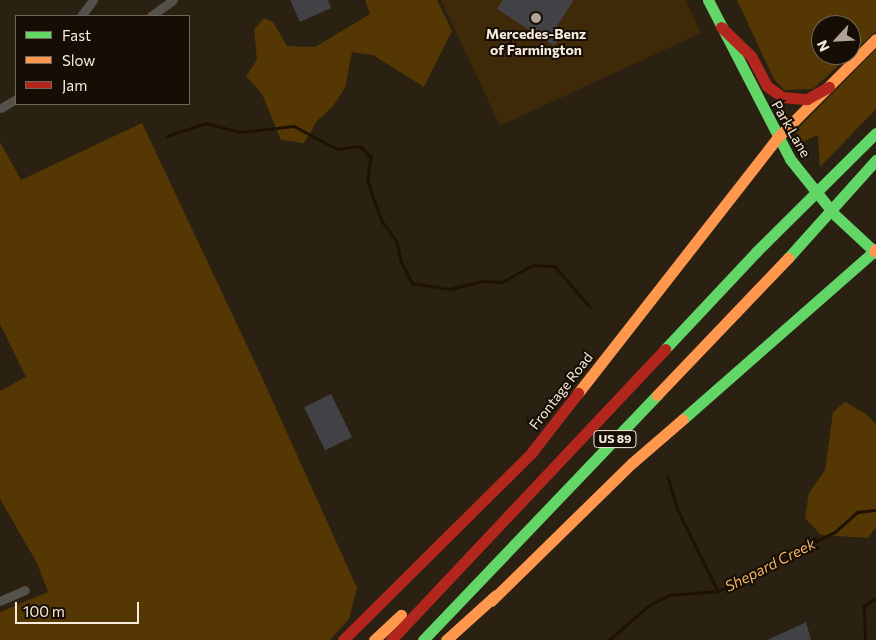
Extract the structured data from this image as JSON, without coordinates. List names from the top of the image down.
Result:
{
  "streets": {
    "main road": ["Park Lane", "Frontage Road", "US 89"]
  },
  "crossings": [
    ["Park Lane", "Frontage Road"]
  ],
  "water": ["Shepard Creek"],
  "places": ["Mercedes-Benz of Farmington"],
  "legend": ["Fast", "Slow", "Jam"],
  "scale_bar": "100 m",
  "north": "bottom left"
}
